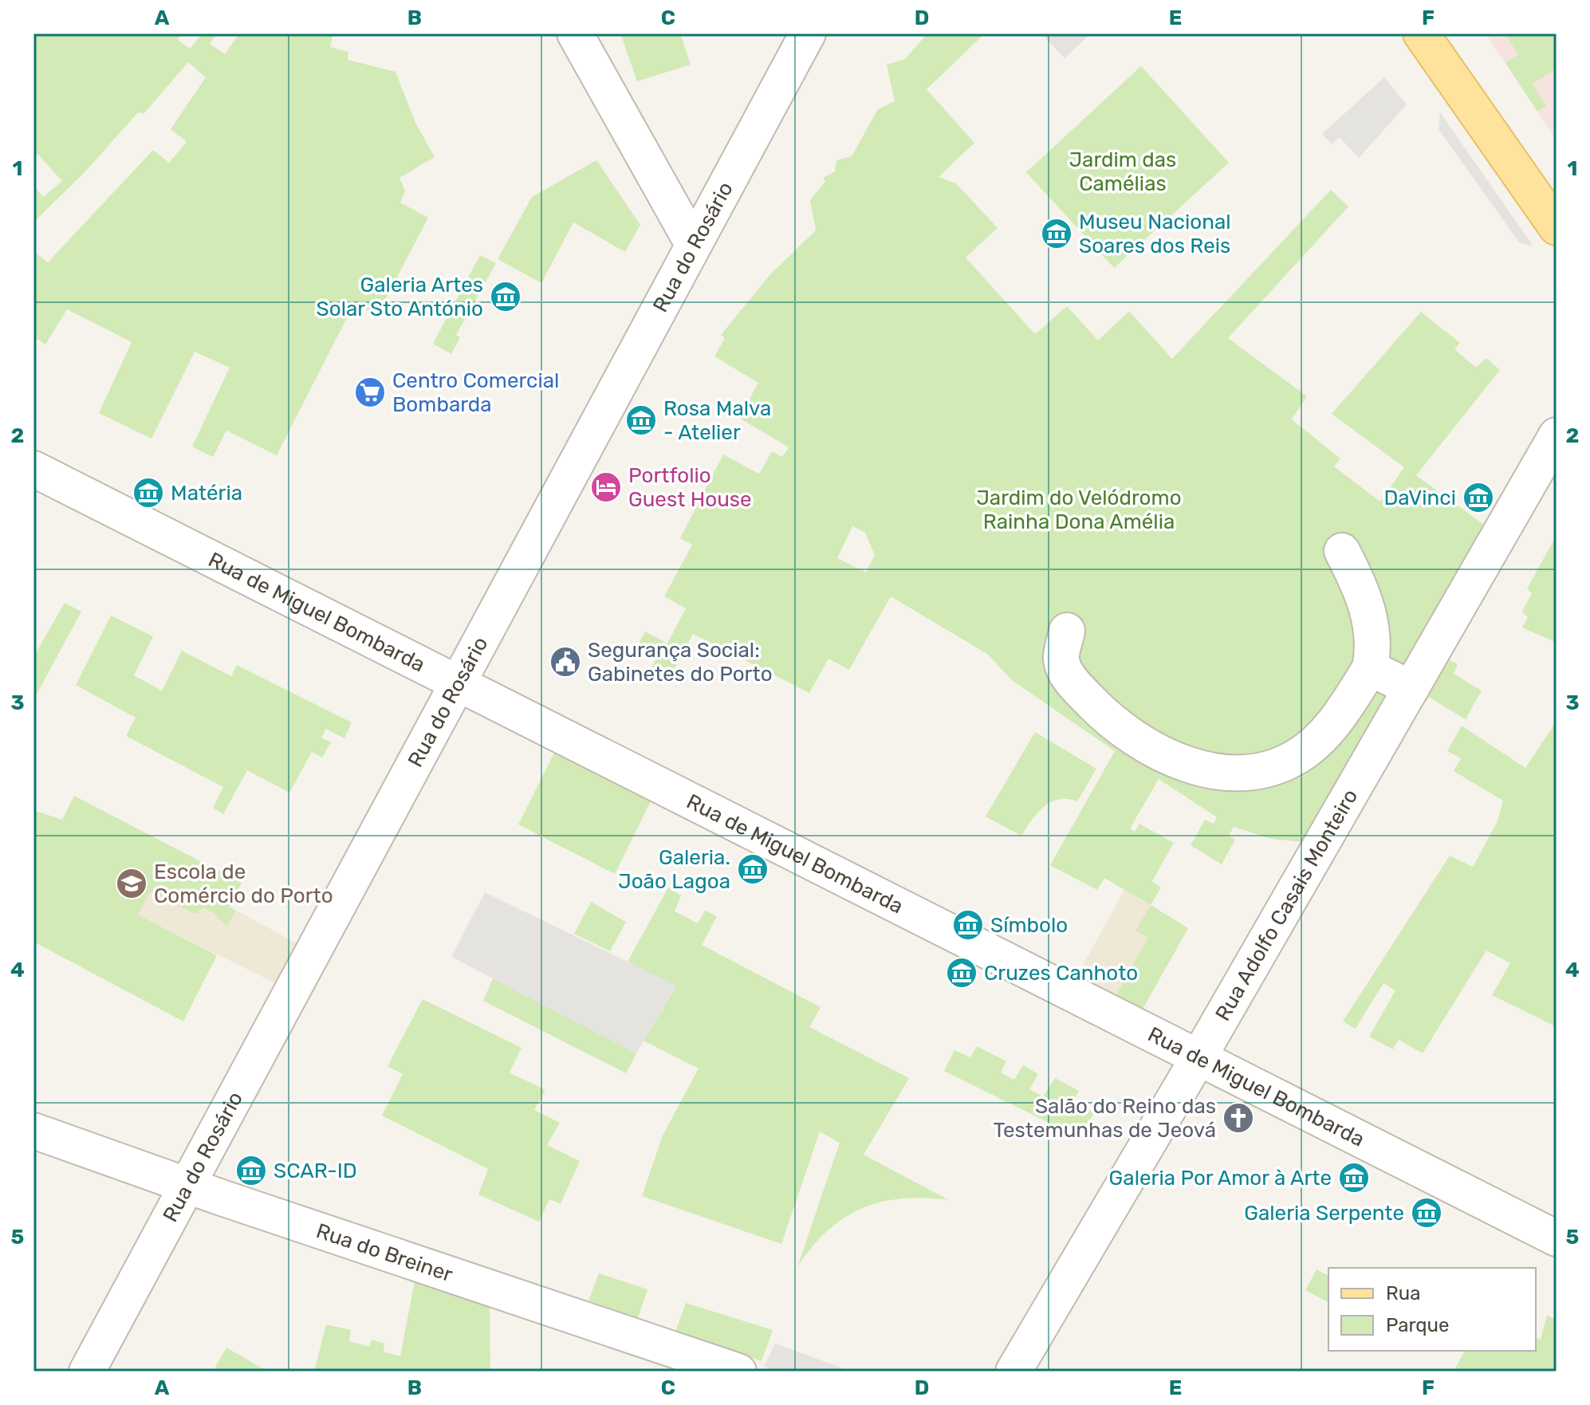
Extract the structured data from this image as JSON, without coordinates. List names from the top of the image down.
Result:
{
  "streets": {
    "street": [
      "Rua do Rosário",
      "Rua de Miguel Bombarda",
      "Rua Adolfo Casais Monteiro",
      "Rua do Breiner"
    ]
  },
  "crossings": [
    ["Rua do Rosário", "Rua de Miguel Bombarda"],
    ["Rua do Rosário", "Rua do Breiner"],
    ["Rua de Miguel Bombarda", "Rua Adolfo Casais Monteiro"]
  ],
  "parks": ["Jardim das Camélias", "Jardim do Velódromo Rainha Dona Amélia"],
  "places": {
    "museum": [
      "Museu Nacional Soares dos Reis",
      "Galeria Artes Solar Sto António",
      "Rosa Malva - Atelier",
      "Matéria",
      "DaVinci",
      "Galeria. João Lagoa",
      "Símbolo",
      "Cruzes Canhoto",
      "SCAR-ID",
      "Galeria Por Amor à Arte",
      "Galeria Serpente"
    ],
    "supermarket": ["Centro Comercial Bombarda"],
    "hotel": ["Portfolio Guest House"],
    "public building": ["Segurança Social: Gabinetes do Porto"],
    "school or university": ["Escola de Comércio do Porto"],
    "church": ["Salão do Reino das Testemunhas de Jeová"]
  },
  "legend": ["Rua", "Parque"],
  "grid": {
    "columns": [
      "A",
      "B",
      "C",
      "D",
      "E",
      "F"
    ],
    "rows": [
      "1",
      "2",
      "3",
      "4",
      "5"
    ]
  }
}
